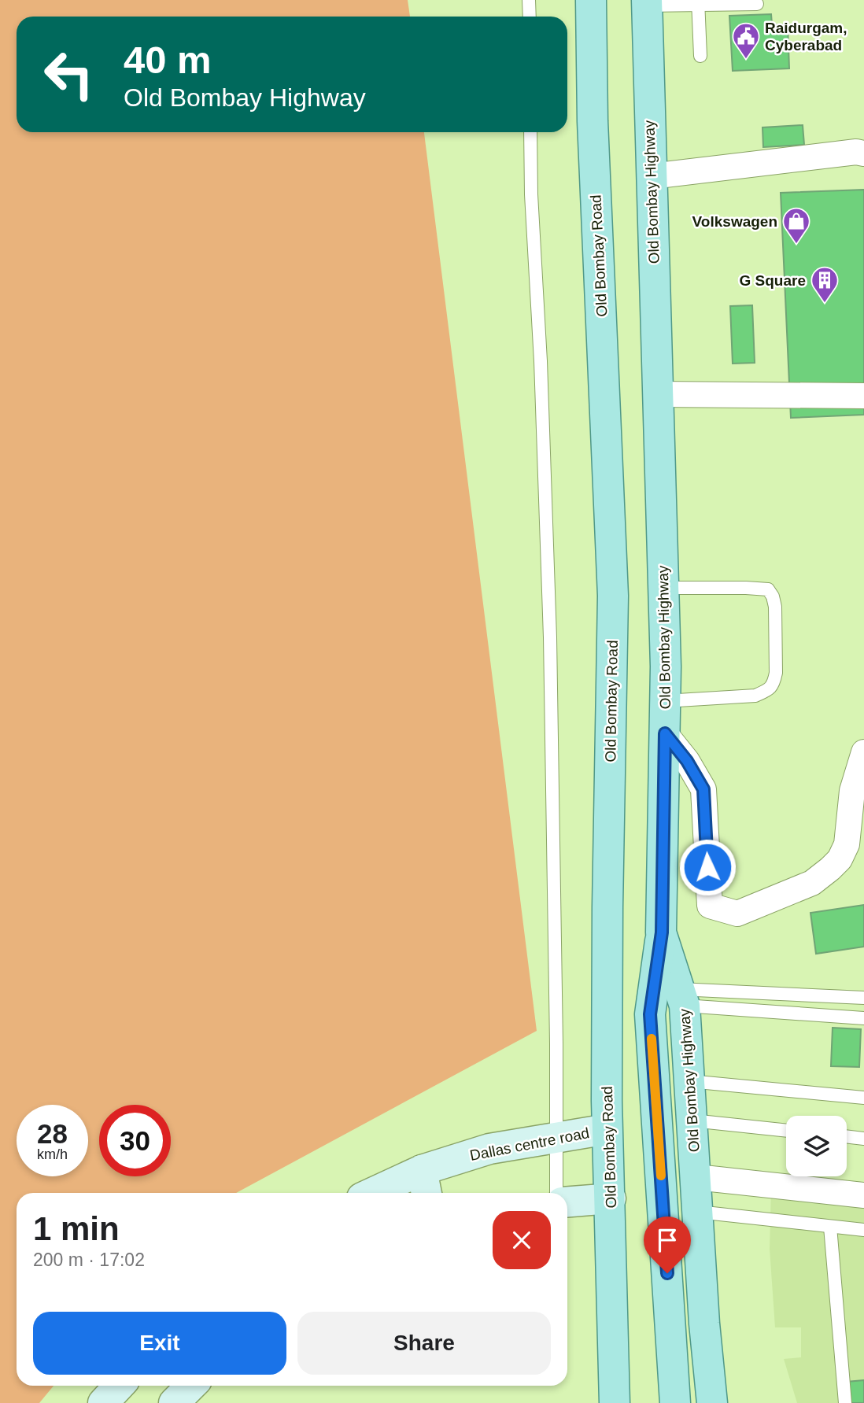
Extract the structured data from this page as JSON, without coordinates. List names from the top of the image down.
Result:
{
  "streets": {
    "main road": ["Old Bombay Highway", "Old Bombay Road"],
    "street": ["Dallas centre road"]
  },
  "crossings": [
    ["Old Bombay Road", "Dallas centre road"]
  ],
  "places": {
    "public building": ["Raidurgam, Cyberabad"],
    "shop": ["Volkswagen"],
    "building": ["G Square"]
  },
  "page": {
    "turn": ["40 m", "Old Bombay Highway"],
    "speed": "28 km/h",
    "limit": "30",
    "heading": ["1 min", "200 m · 17:02"],
    "buttons": ["Exit", "Share"]
  }
}
